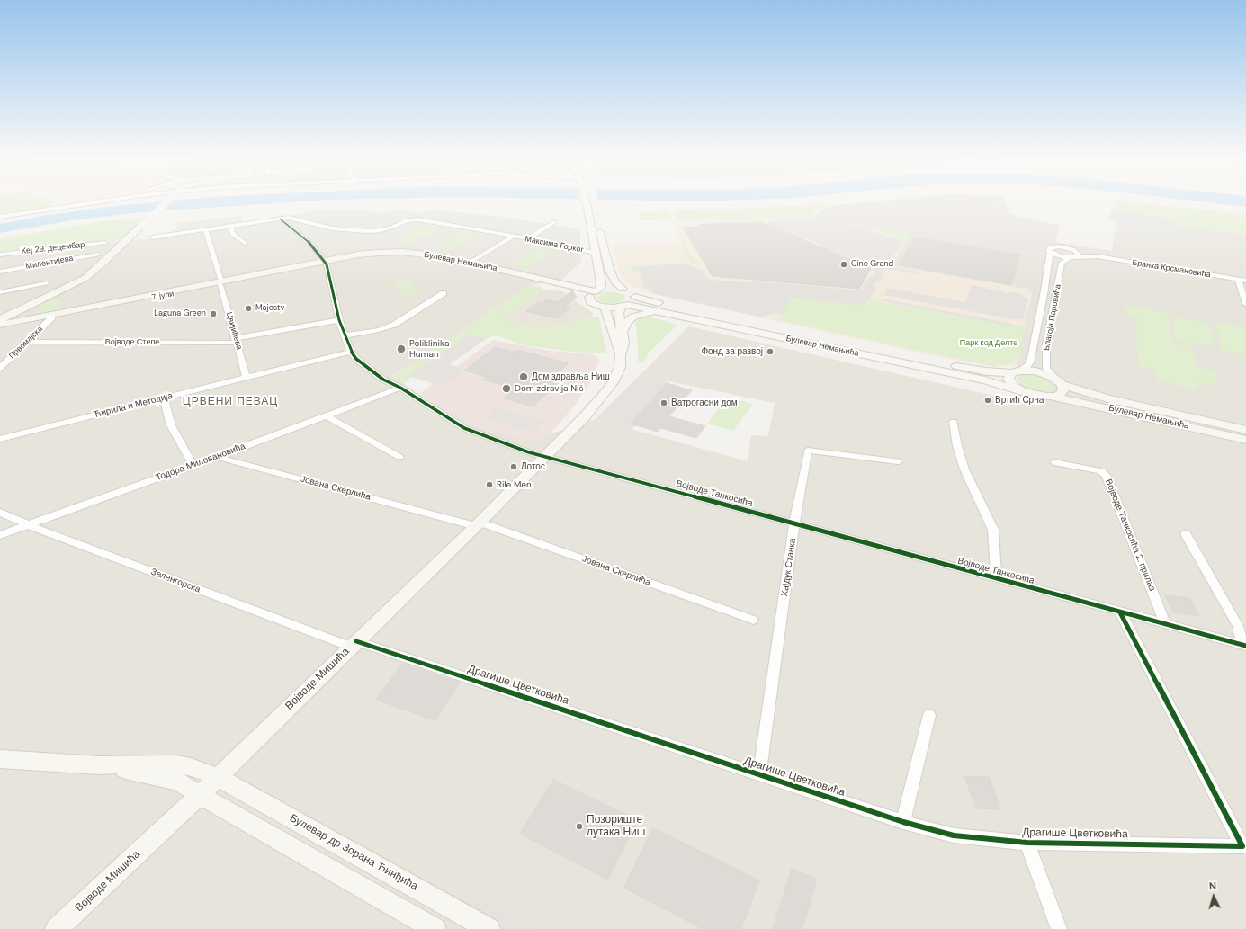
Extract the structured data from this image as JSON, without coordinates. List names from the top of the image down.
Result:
{
  "streets": {
    "street": [
      "Максима Горког",
      "Кеј 29. децембар",
      "Булевар Немањића",
      "Милентијева",
      "Бранка Крсмановића",
      "7. јули",
      "Благоја Паровића",
      "Цвијићева",
      "Првомајска",
      "Војводе Степе",
      "Ћирила и Методија",
      "Тодора Миловановића",
      "Јована Скерлића",
      "Војводе Танкосића",
      "Војводе Танкосића 2. прилаз",
      "Хајдук Станка",
      "Зеленгорска",
      "Војводе Мишића",
      "Драгише Цветковића",
      "Булевар др Зорана Ђинђића"
    ]
  },
  "crossings": [
    ["Максима Горког", "Булевар Немањића"],
    ["Максима Горког", "Војводе Танкосића"],
    ["Булевар Немањића", "7. јули"],
    ["Булевар Немањића", "Благоја Паровића"],
    ["Булевар Немањића", "Војводе Танкосића"],
    ["Булевар Немањића", "Војводе Мишића"],
    ["Бранка Крсмановића", "Благоја Паровића"],
    ["7. јули", "Цвијићева"],
    ["7. јули", "Првомајска"],
    ["7. јули", "Војводе Танкосића"],
    ["Цвијићева", "Војводе Степе"],
    ["Цвијићева", "Ћирила и Методија"],
    ["Првомајска", "Војводе Степе"],
    ["Војводе Степе", "Војводе Танкосића"],
    ["Ћирила и Методија", "Војводе Танкосића"],
    ["Тодора Миловановића", "Јована Скерлића"],
    ["Тодора Миловановића", "Војводе Танкосића"],
    ["Тодора Миловановића", "Зеленгорска"],
    ["Јована Скерлића", "Војводе Мишића"],
    ["Војводе Танкосића", "Војводе Танкосића 2. прилаз"],
    ["Војводе Танкосића", "Хајдук Станка"],
    ["Војводе Танкосића", "Војводе Мишића"],
    ["Војводе Танкосића", "Драгише Цветковића"],
    ["Хајдук Станка", "Драгише Цветковића"],
    ["Зеленгорска", "Војводе Мишића"],
    ["Зеленгорска", "Драгише Цветковића"],
    ["Војводе Мишића", "Драгише Цветковића"],
    ["Војводе Мишића", "Булевар др Зорана Ђинђића"]
  ],
  "districts": ["ЦРВЕНИ ПЕВАЦ"],
  "parks": ["Парк код Делте"],
  "places": [
    "Cine Grand",
    "Majesty",
    "Laguna Green",
    "Poliklinika Human",
    "Фонд за развој",
    "Дом здравља Ниш",
    "Dom zdravlja Niš",
    "Вртић Срна",
    "Ватрогасни дом",
    "Лотос",
    "Rile Men",
    "Позориште лутака Ниш"
  ],
  "north": "top"
}
